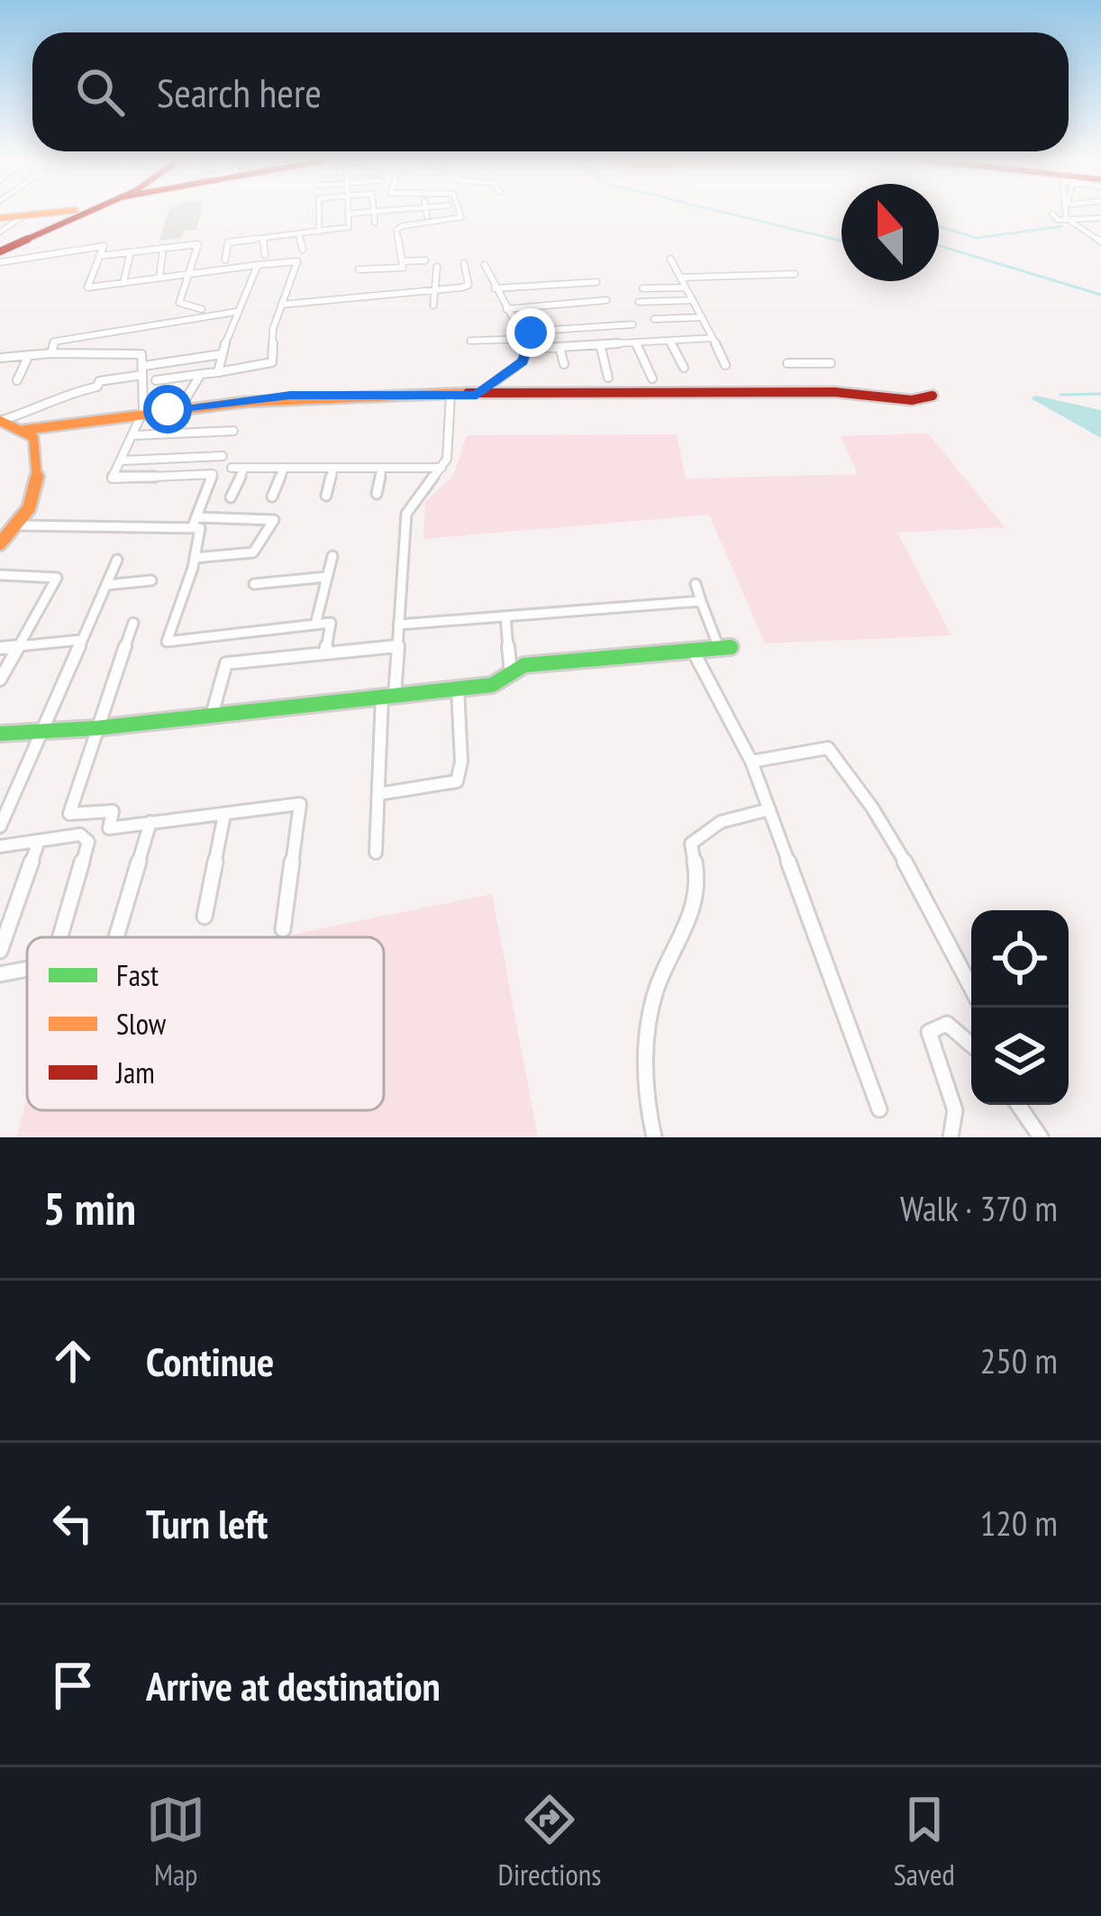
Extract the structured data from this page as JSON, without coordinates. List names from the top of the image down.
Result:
{
  "legend": ["Fast", "Slow", "Jam"],
  "north": "top",
  "page": {
    "search": "Search here",
    "heading": ["5 min", "Walk · 370 m"],
    "list": [
      ["Continue", "250 m"],
      ["Turn left", "120 m"],
      "Arrive at destination"
    ],
    "nav": ["Map", "Directions", "Saved"]
  }
}
